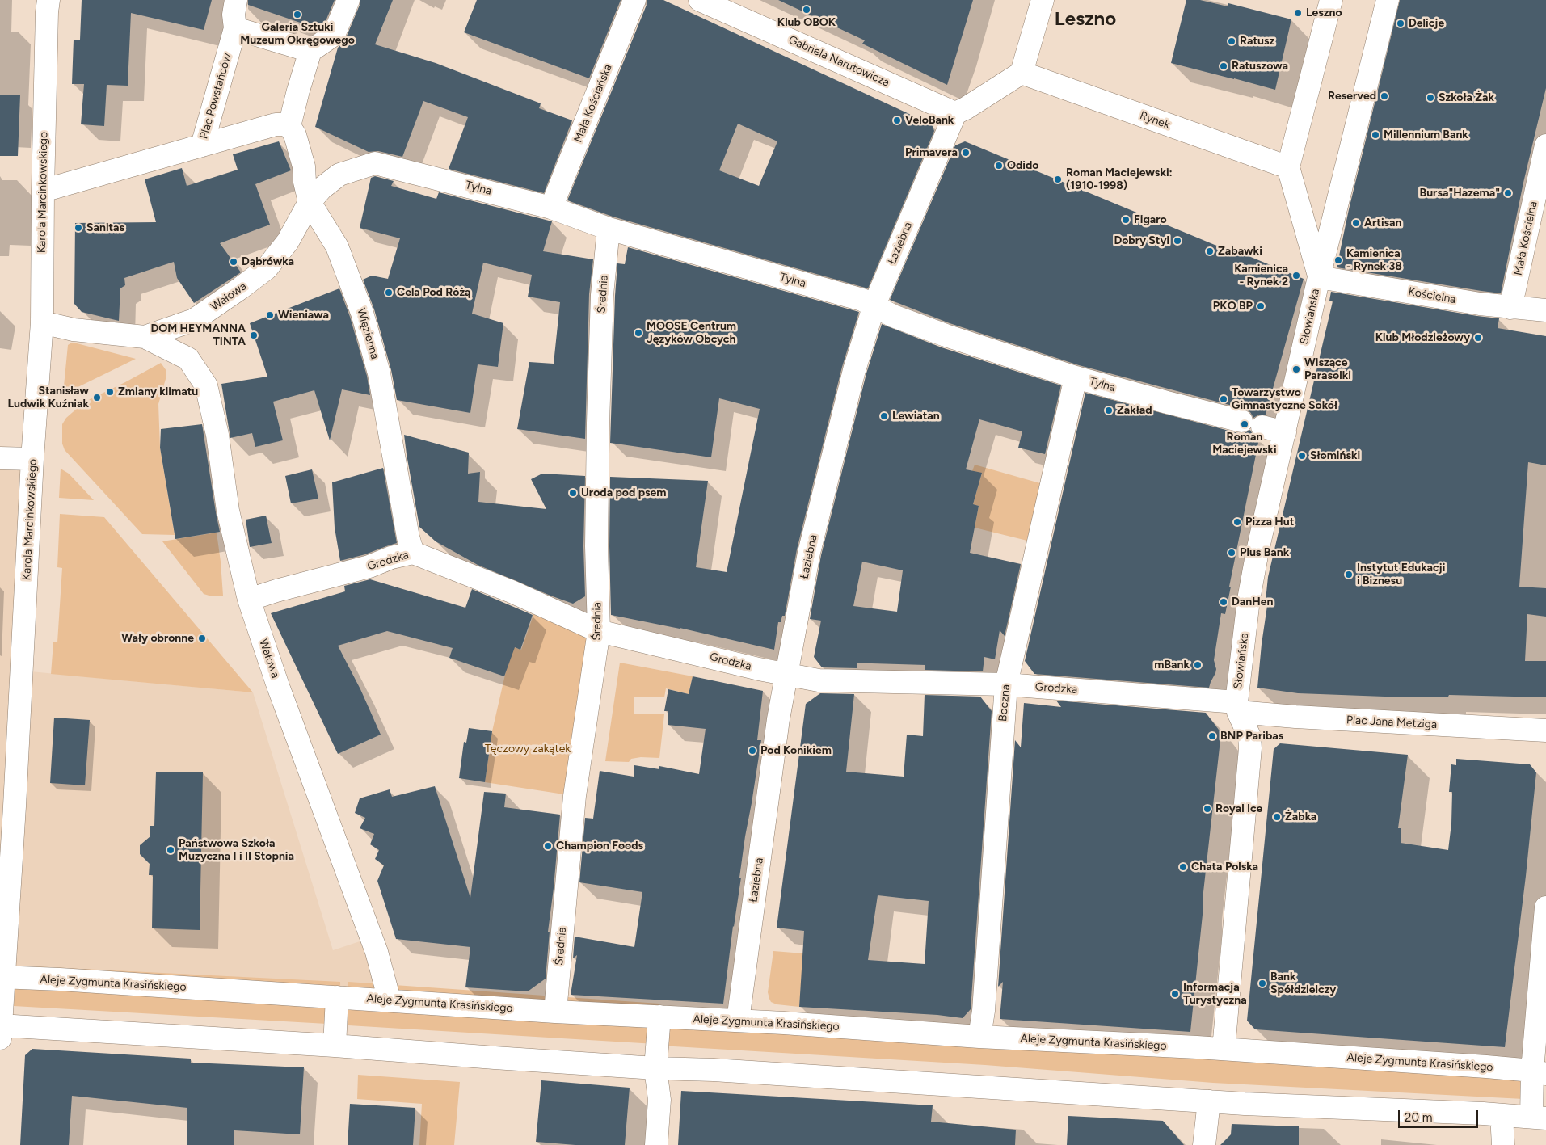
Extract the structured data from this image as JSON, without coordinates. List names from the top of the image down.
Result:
{
  "streets": {
    "street": [
      "Gabriela Narutowicza",
      "Plac Powstańców",
      "Mała Kościańska",
      "Rynek",
      "Tylna",
      "Karola Marcinkowskiego",
      "Mała Kościelna",
      "Łaziebna",
      "Średnia",
      "Kościelna",
      "Wałowa",
      "Słowiańska",
      "Więzienna",
      "Grodzka",
      "Boczna",
      "Plac Jana Metziga",
      "Aleje Zygmunta Krasińskiego"
    ]
  },
  "crossings": [
    ["Gabriela Narutowicza", "Łaziebna"],
    ["Plac Powstańców", "Karola Marcinkowskiego"],
    ["Plac Powstańców", "Więzienna"],
    ["Mała Kościańska", "Tylna"],
    ["Tylna", "Łaziebna"],
    ["Tylna", "Średnia"],
    ["Tylna", "Wałowa"],
    ["Tylna", "Słowiańska"],
    ["Tylna", "Boczna"],
    ["Karola Marcinkowskiego", "Wałowa"],
    ["Karola Marcinkowskiego", "Aleje Zygmunta Krasińskiego"],
    ["Mała Kościelna", "Kościelna"],
    ["Łaziebna", "Grodzka"],
    ["Łaziebna", "Aleje Zygmunta Krasińskiego"],
    ["Średnia", "Grodzka"],
    ["Średnia", "Aleje Zygmunta Krasińskiego"],
    ["Kościelna", "Słowiańska"],
    ["Wałowa", "Więzienna"],
    ["Wałowa", "Grodzka"],
    ["Wałowa", "Aleje Zygmunta Krasińskiego"],
    ["Słowiańska", "Grodzka"],
    ["Słowiańska", "Plac Jana Metziga"],
    ["Więzienna", "Grodzka"],
    ["Grodzka", "Boczna"],
    ["Grodzka", "Plac Jana Metziga"],
    ["Boczna", "Aleje Zygmunta Krasińskiego"]
  ],
  "districts": ["Leszno"],
  "parks": ["Tęczowy zakątek"],
  "places": [
    "Klub OBOK",
    "Leszno",
    "Galeria Sztuki Muzeum Okręgowego",
    "Delicje",
    "Ratusz",
    "Ratuszowa",
    "Reserved",
    "Szkoła Żak",
    "VeloBank",
    "Millennium Bank",
    "Primavera",
    "Odido",
    "Roman Maciejewski: (1910-1998)",
    "Bursa\"Hazema\"",
    "Figaro",
    "Artisan",
    "Sanitas",
    "Dobry Styl",
    "Zabawki",
    "Kamienica - Rynek 38",
    "Dąbrówka",
    "Kamienica - Rynek 2",
    "Cela Pod Różą",
    "PKO BP",
    "Wieniawa",
    "MOOSE Centrum Języków Obcych",
    "DOM HEYMANNA TINTA",
    "Klub Młodzieżowy",
    "Wiszące Parasolki",
    "Zmiany klimatu",
    "Stanisław Ludwik Kuźniak",
    "Towarzystwo Gimnastyczne Sokół",
    "Zakład",
    "Lewiatan",
    "Roman Maciejewski",
    "Słomiński",
    "Uroda pod psem",
    "Pizza Hut",
    "Plus Bank",
    "Instytut Edukacji i Biznesu",
    "DanHen",
    "Wały obronne",
    "mBank",
    "BNP Paribas",
    "Pod Konikiem",
    "Royal Ice",
    "Żabka",
    "Champion Foods",
    "Państwowa Szkoła Muzyczna I i II Stopnia",
    "Chata Polska",
    "Bank Spółdzielczy",
    "Informacja Turystyczna"
  ],
  "scale_bar": "20 m"
}
